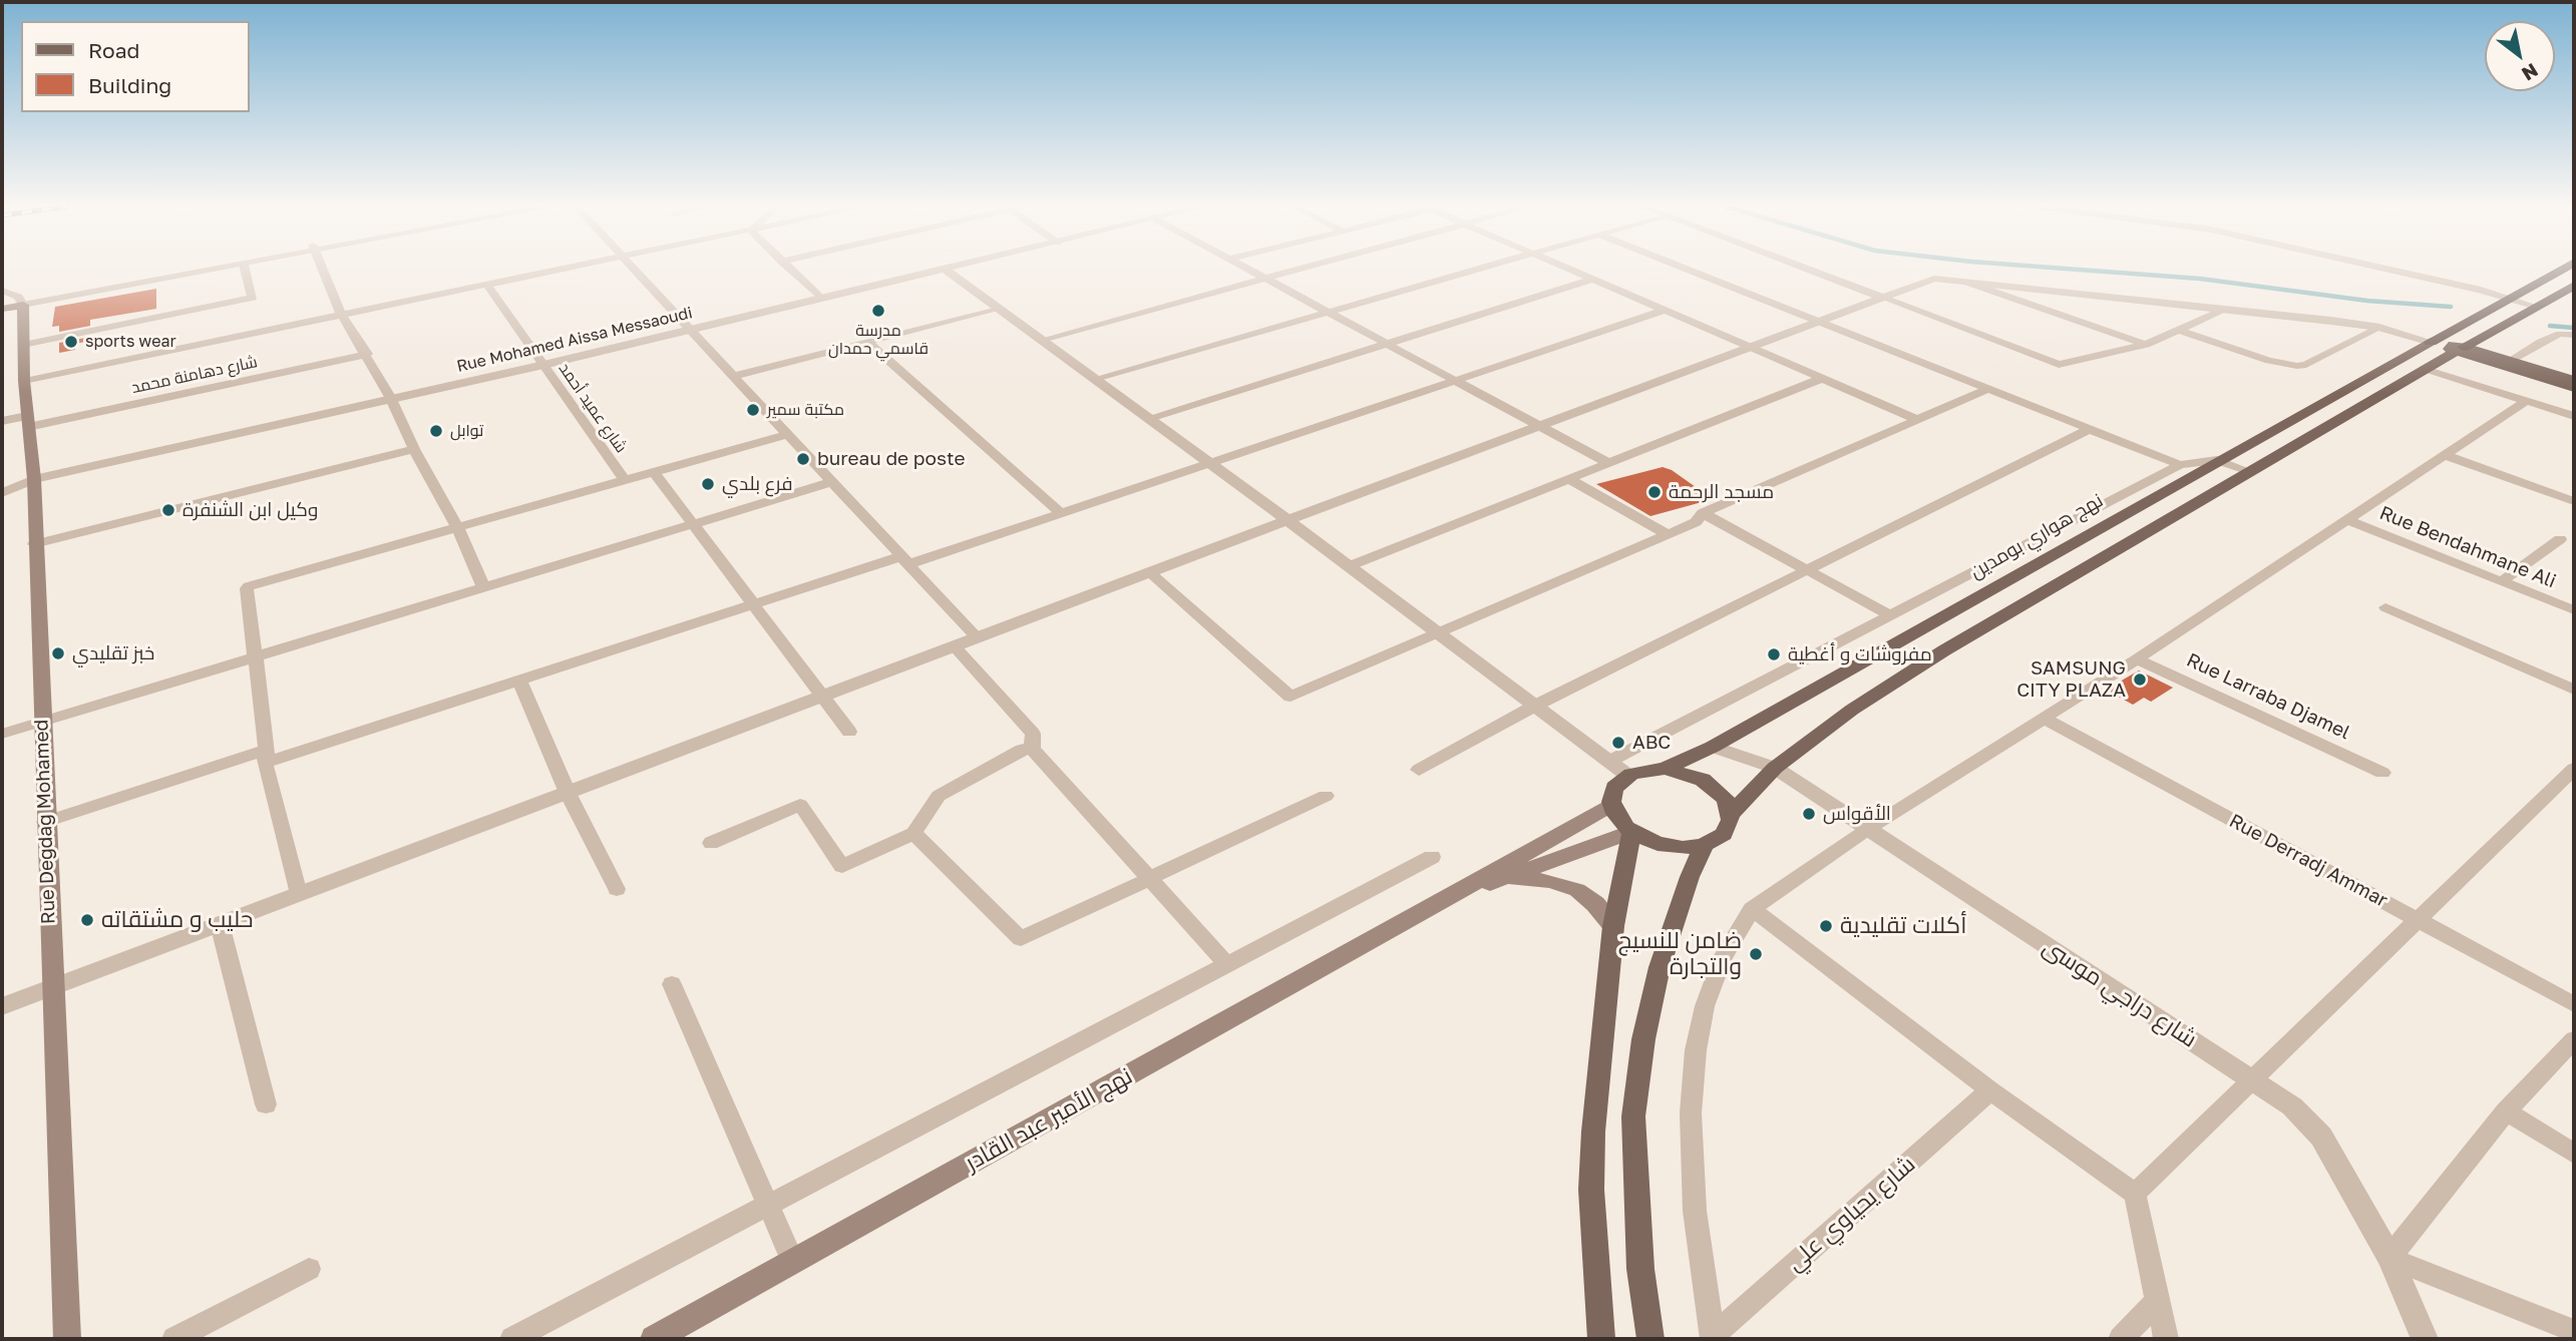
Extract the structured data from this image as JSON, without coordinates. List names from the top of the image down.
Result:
{
  "streets": {
    "main road": ["نهج هواري بومدين", "Rue Degdag Mohamed", "نهج الأمير عبد القادر"],
    "street": [
      "Rue Mohamed Aissa Messaoudi",
      "شارع دهامنة محمد",
      "شارع عميد أحمد",
      "Rue Bendahmane Ali",
      "Rue Larraba Djamel",
      "Rue Derradj Ammar",
      "شارع دراجي موسى",
      "شارع يحياوي علي"
    ]
  },
  "crossings": [
    ["Rue Mohamed Aissa Messaoudi", "شارع عميد أحمد"],
    ["Rue Mohamed Aissa Messaoudi", "Rue Degdag Mohamed"],
    ["شارع دهامنة محمد", "Rue Degdag Mohamed"],
    ["نهج هواري بومدين", "شارع دراجي موسى"],
    ["نهج هواري بومدين", "نهج الأمير عبد القادر"]
  ],
  "places": [
    "مدرسة قاسمي حمدان",
    "sports wear",
    "مكتبة سمير",
    "توابل",
    "bureau de poste",
    "فرع بلدي",
    "مسجد الرحمة",
    "وكيل ابن الشنفرة",
    "خبز تقليدي",
    "مفروشات و أغطية",
    "SAMSUNG CITY PLAZA",
    "ABC",
    "الأقواس",
    "حليب و مشتقاته",
    "أكلات تقليدية",
    "ضامن للنسيج والتجارة"
  ],
  "legend": ["Road", "Building"],
  "north": "bottom right"
}
